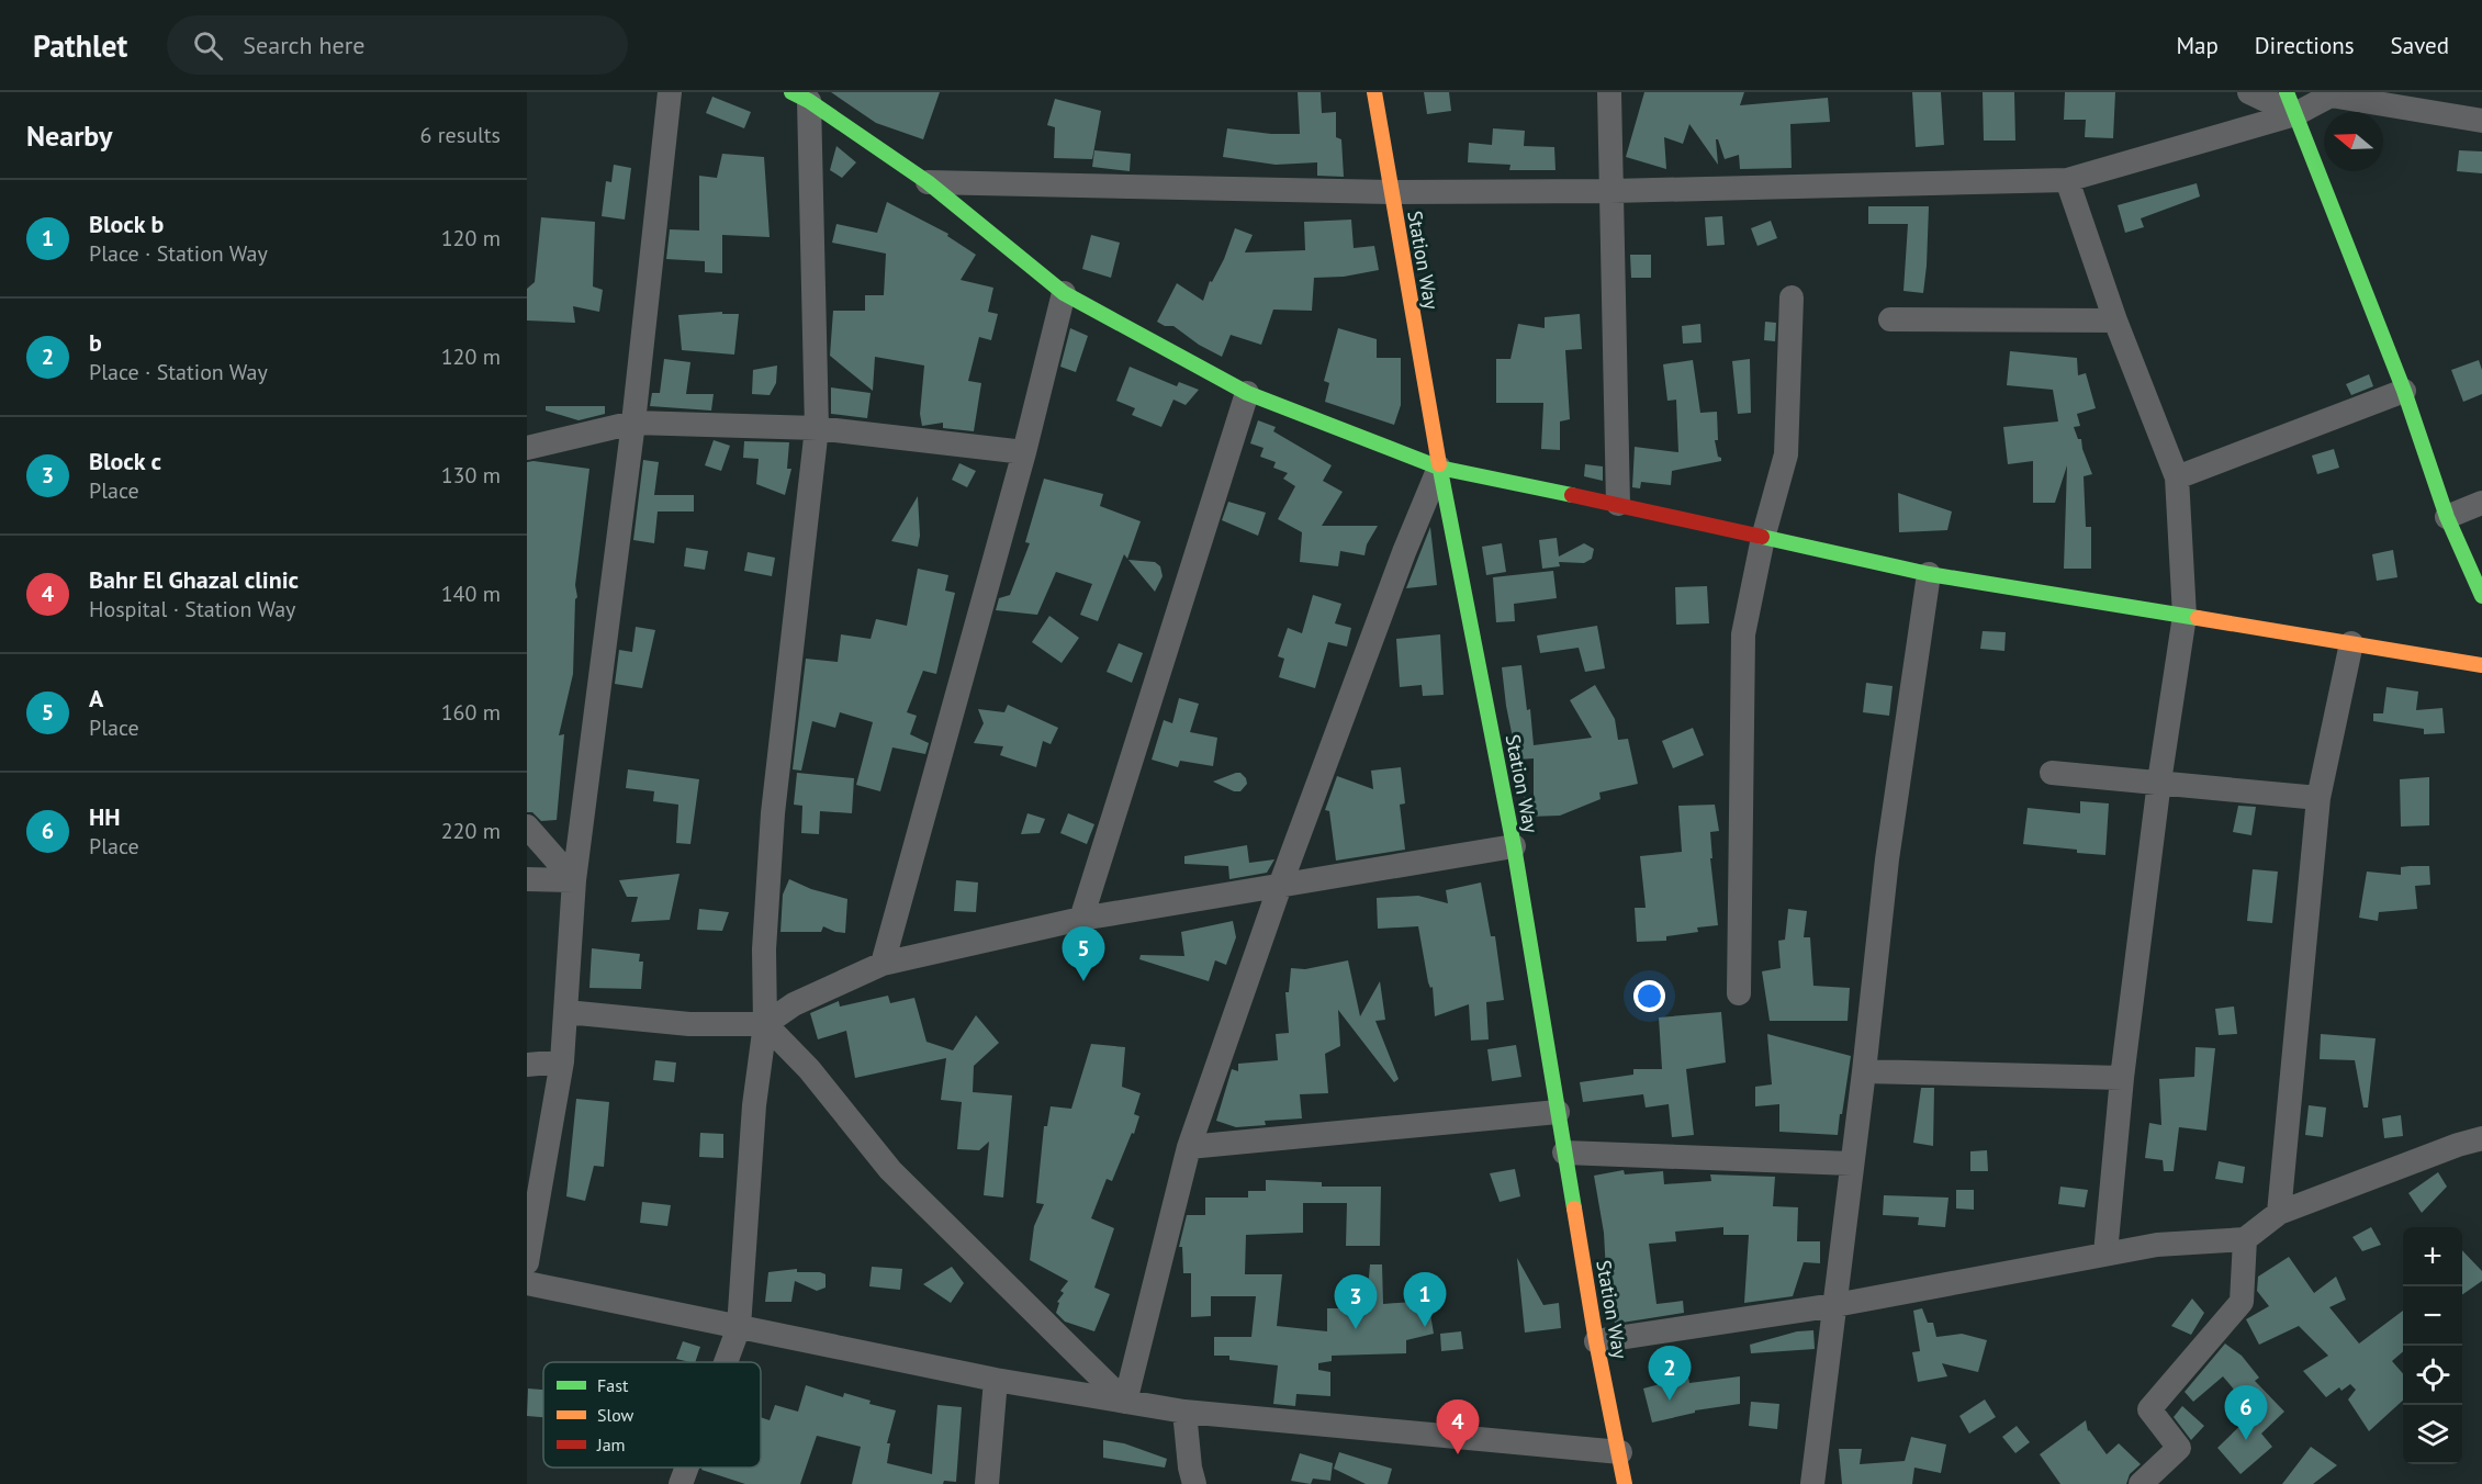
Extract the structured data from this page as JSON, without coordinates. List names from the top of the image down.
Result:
{
  "streets": {
    "street": ["Station Way"]
  },
  "legend": ["Fast", "Slow", "Jam"],
  "north": "left",
  "page": {
    "header": "Pathlet",
    "search": "Search here",
    "nav": ["Map", "Directions", "Saved"],
    "heading": ["Nearby", "6 results"],
    "list": [
      {
        "mark": "1",
        "name": "Block b",
        "note": "Place · Station Way",
        "value": "120 m"
      },
      {
        "mark": "2",
        "name": "b",
        "note": "Place · Station Way",
        "value": "120 m"
      },
      {
        "mark": "3",
        "name": "Block c",
        "note": "Place",
        "value": "130 m"
      },
      {
        "mark": "4",
        "name": "Bahr El Ghazal clinic",
        "note": "Hospital · Station Way",
        "value": "140 m"
      },
      {
        "mark": "5",
        "name": "A",
        "note": "Place",
        "value": "160 m"
      },
      {
        "mark": "6",
        "name": "HH",
        "note": "Place",
        "value": "220 m"
      }
    ],
    "pins": [
      "5",
      "1",
      "3",
      "2",
      "6",
      "4"
    ],
    "map_buttons": ["+", "−"]
  }
}
